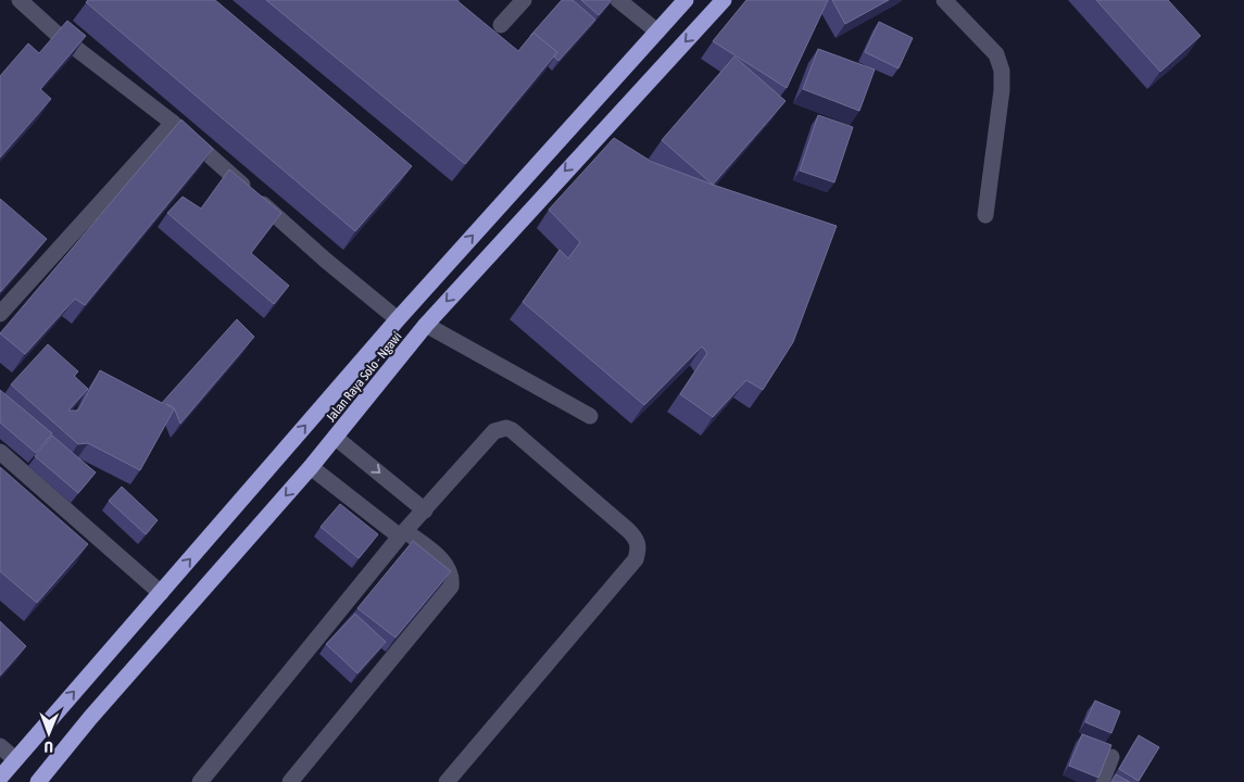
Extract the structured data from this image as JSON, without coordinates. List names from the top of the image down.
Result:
{
  "streets": {
    "highway": ["Jalan Raya Solo - Ngawi"]
  },
  "north": "bottom"
}
